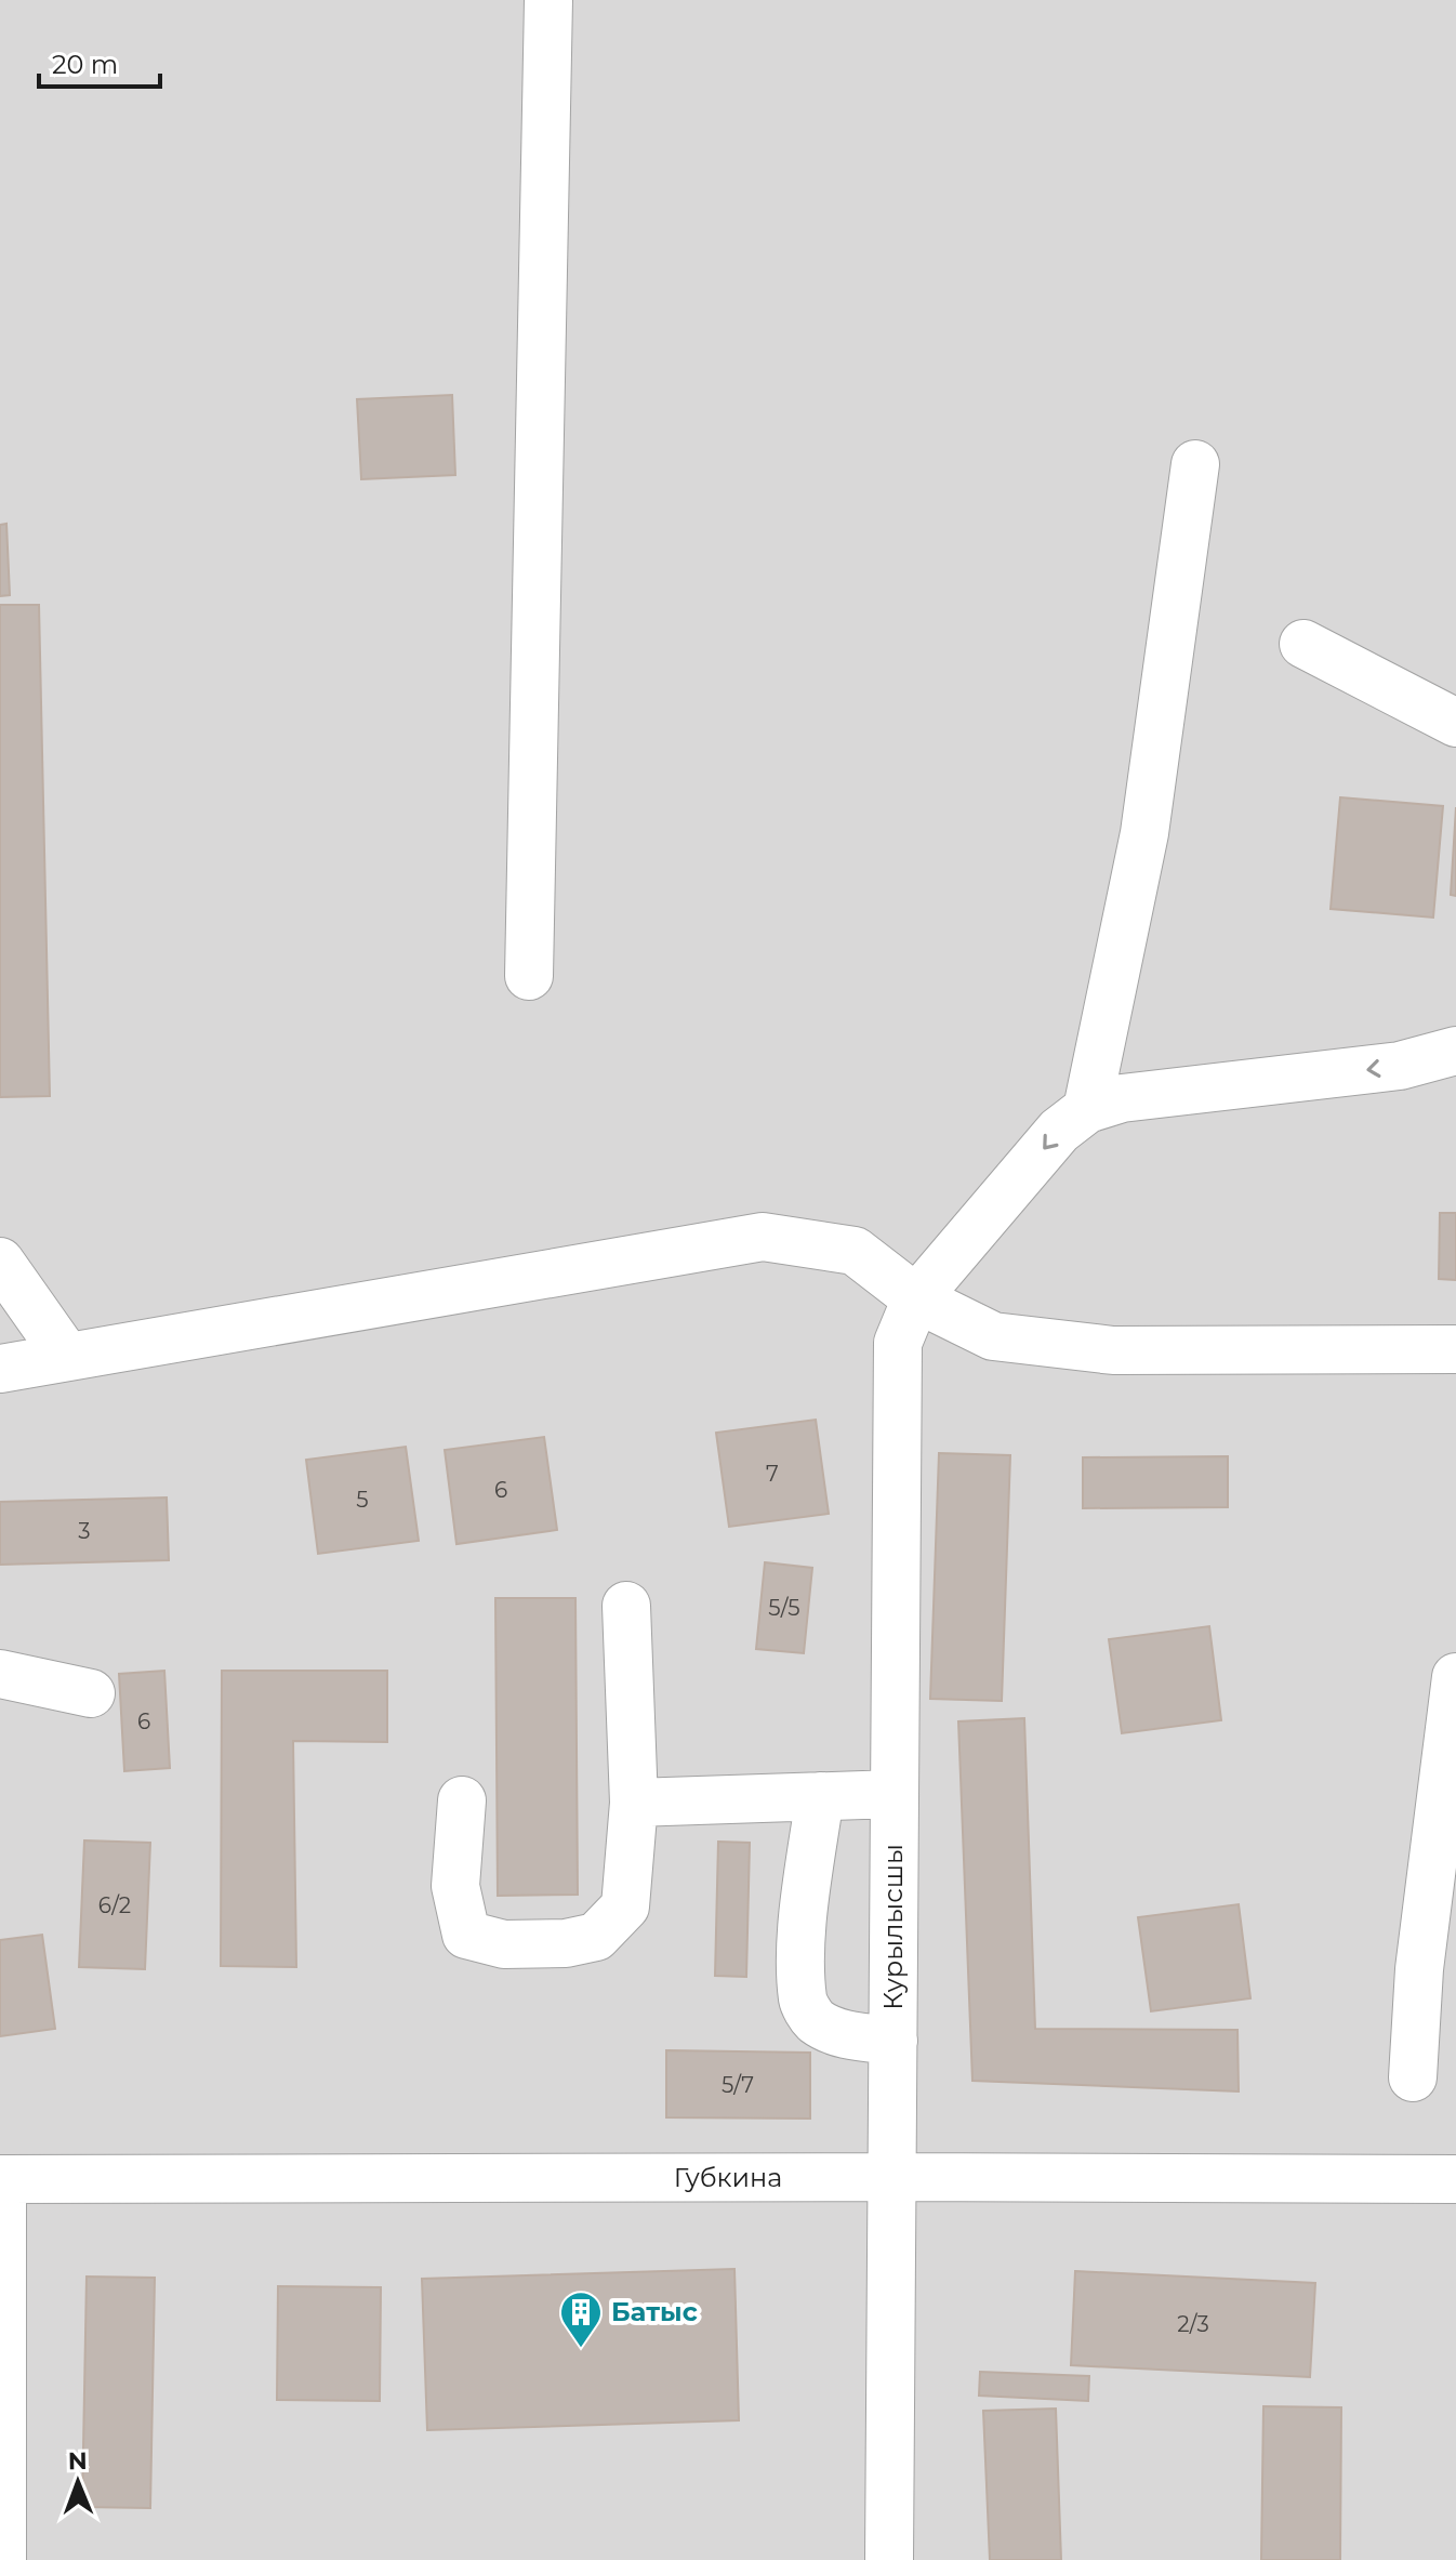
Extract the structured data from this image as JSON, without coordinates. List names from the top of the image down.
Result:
{
  "streets": {
    "street": ["Курылысшы", "Губкина"]
  },
  "crossings": [
    ["Курылысшы", "Губкина"]
  ],
  "places": {
    "building": ["Батыс"]
  },
  "house_numbers": [
    "7",
    "6",
    "5",
    "3",
    "5/5",
    "6",
    "6/2",
    "5/7",
    "2/3"
  ],
  "scale_bar": "20 m",
  "north": "top"
}
